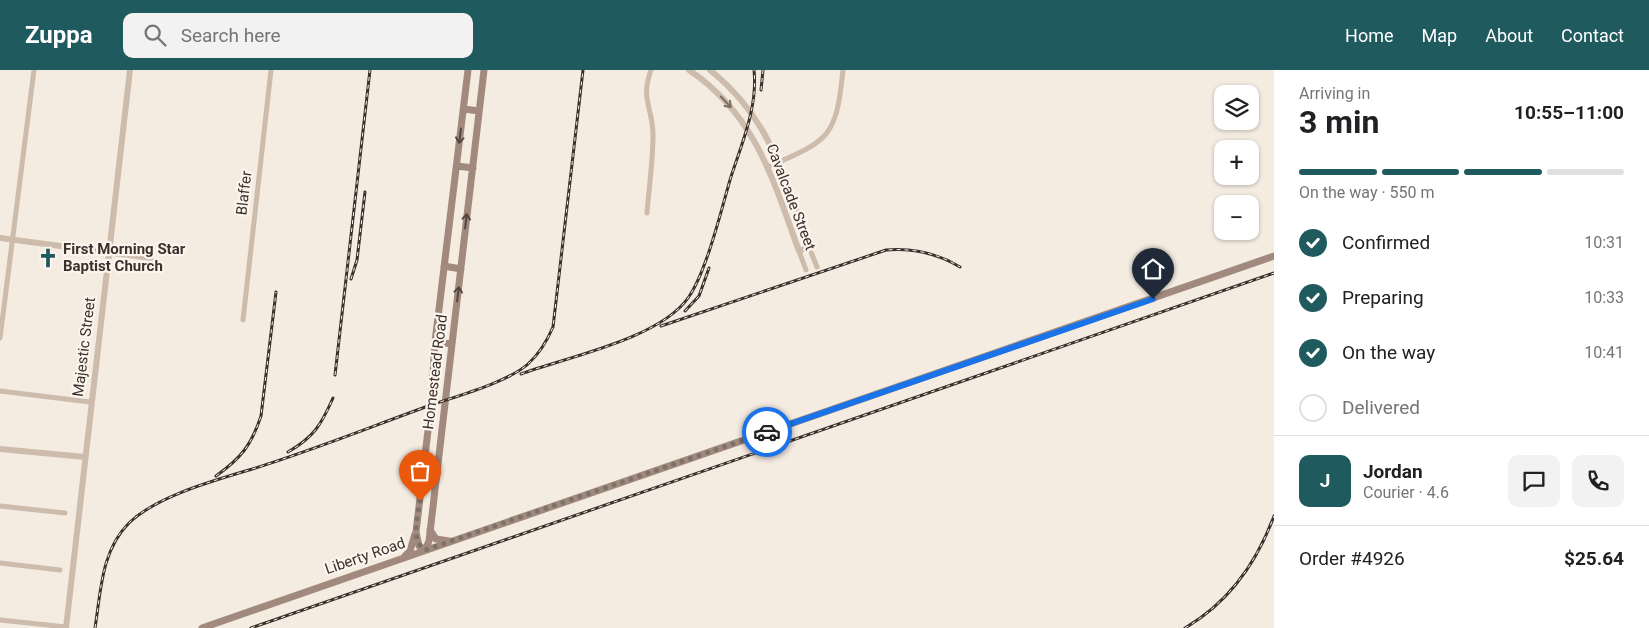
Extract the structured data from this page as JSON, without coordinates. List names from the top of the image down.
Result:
{
  "streets": {
    "main road": ["Homestead Road", "Liberty Road"],
    "street": ["Blaffer", "Cavalcade Street", "Majestic Street"]
  },
  "crossings": [
    ["Homestead Road", "Liberty Road"]
  ],
  "places": {
    "church": ["First Morning Star Baptist Church"]
  },
  "page": {
    "header": "Zuppa",
    "search": "Search here",
    "nav": [
      "Home",
      "Map",
      "About",
      "Contact"
    ],
    "heading": ["3 min", "Arriving in", "10:55–11:00"],
    "panel": [
      "Jordan",
      "Courier · 4.6",
      "Order #4926",
      "$25.64"
    ],
    "map_buttons": ["+", "−"],
    "bar": "On the way · 550 m",
    "list": [
      ["Confirmed", "10:31"],
      ["Preparing", "10:33"],
      ["On the way", "10:41"],
      "Delivered"
    ],
    "round": "J"
  }
}
